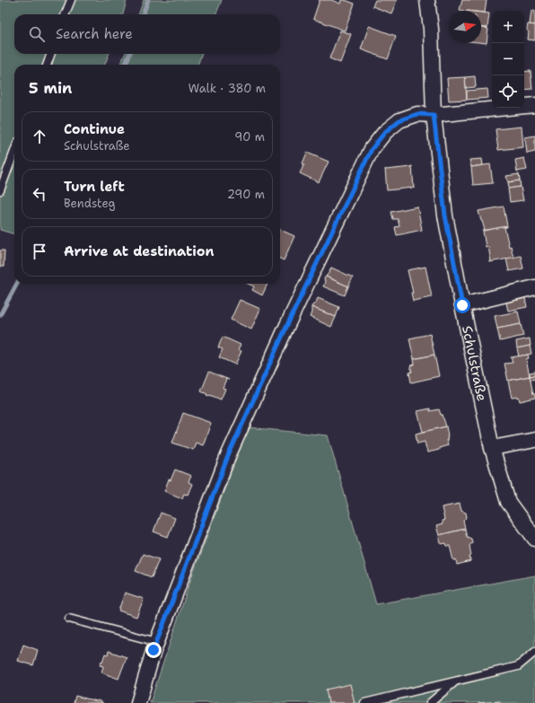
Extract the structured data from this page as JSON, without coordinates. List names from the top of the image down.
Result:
{
  "streets": {
    "street": ["Schulstraße"]
  },
  "north": "right",
  "page": {
    "map_buttons": ["+", "−"],
    "search": "Search here",
    "heading": ["5 min", "Walk · 380 m"],
    "list": [
      ["Continue", "Schulstraße", "90 m"],
      ["Turn left", "Bendsteg", "290 m"],
      "Arrive at destination"
    ]
  }
}
